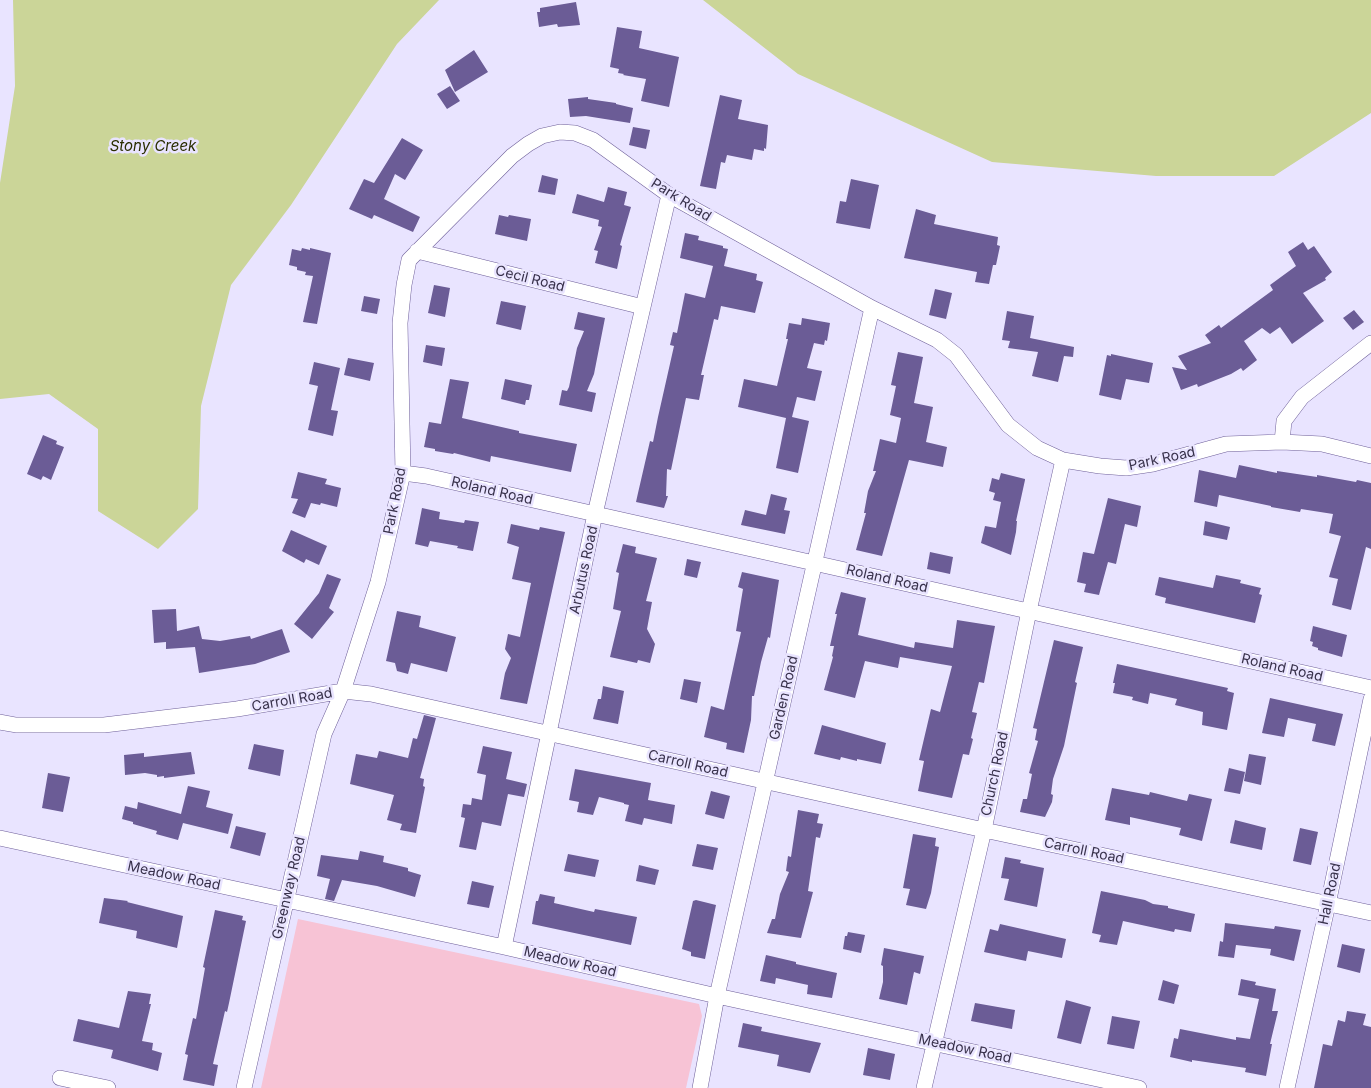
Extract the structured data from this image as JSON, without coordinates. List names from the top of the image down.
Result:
{
  "streets": {
    "street": [
      "Park Road",
      "Cecil Road",
      "Roland Road",
      "Arbutus Road",
      "Garden Road",
      "Carroll Road",
      "Church Road",
      "Meadow Road",
      "Greenway Road",
      "Hall Road"
    ]
  },
  "crossings": [
    ["Park Road", "Cecil Road"],
    ["Park Road", "Roland Road"],
    ["Park Road", "Arbutus Road"],
    ["Park Road", "Garden Road"],
    ["Park Road", "Carroll Road"],
    ["Park Road", "Church Road"],
    ["Park Road", "Greenway Road"],
    ["Cecil Road", "Arbutus Road"],
    ["Roland Road", "Arbutus Road"],
    ["Roland Road", "Garden Road"],
    ["Roland Road", "Church Road"],
    ["Arbutus Road", "Carroll Road"],
    ["Arbutus Road", "Meadow Road"],
    ["Garden Road", "Carroll Road"],
    ["Garden Road", "Meadow Road"],
    ["Carroll Road", "Church Road"],
    ["Carroll Road", "Greenway Road"],
    ["Carroll Road", "Hall Road"],
    ["Church Road", "Meadow Road"],
    ["Meadow Road", "Greenway Road"]
  ],
  "water": ["Stony Creek"]
}
